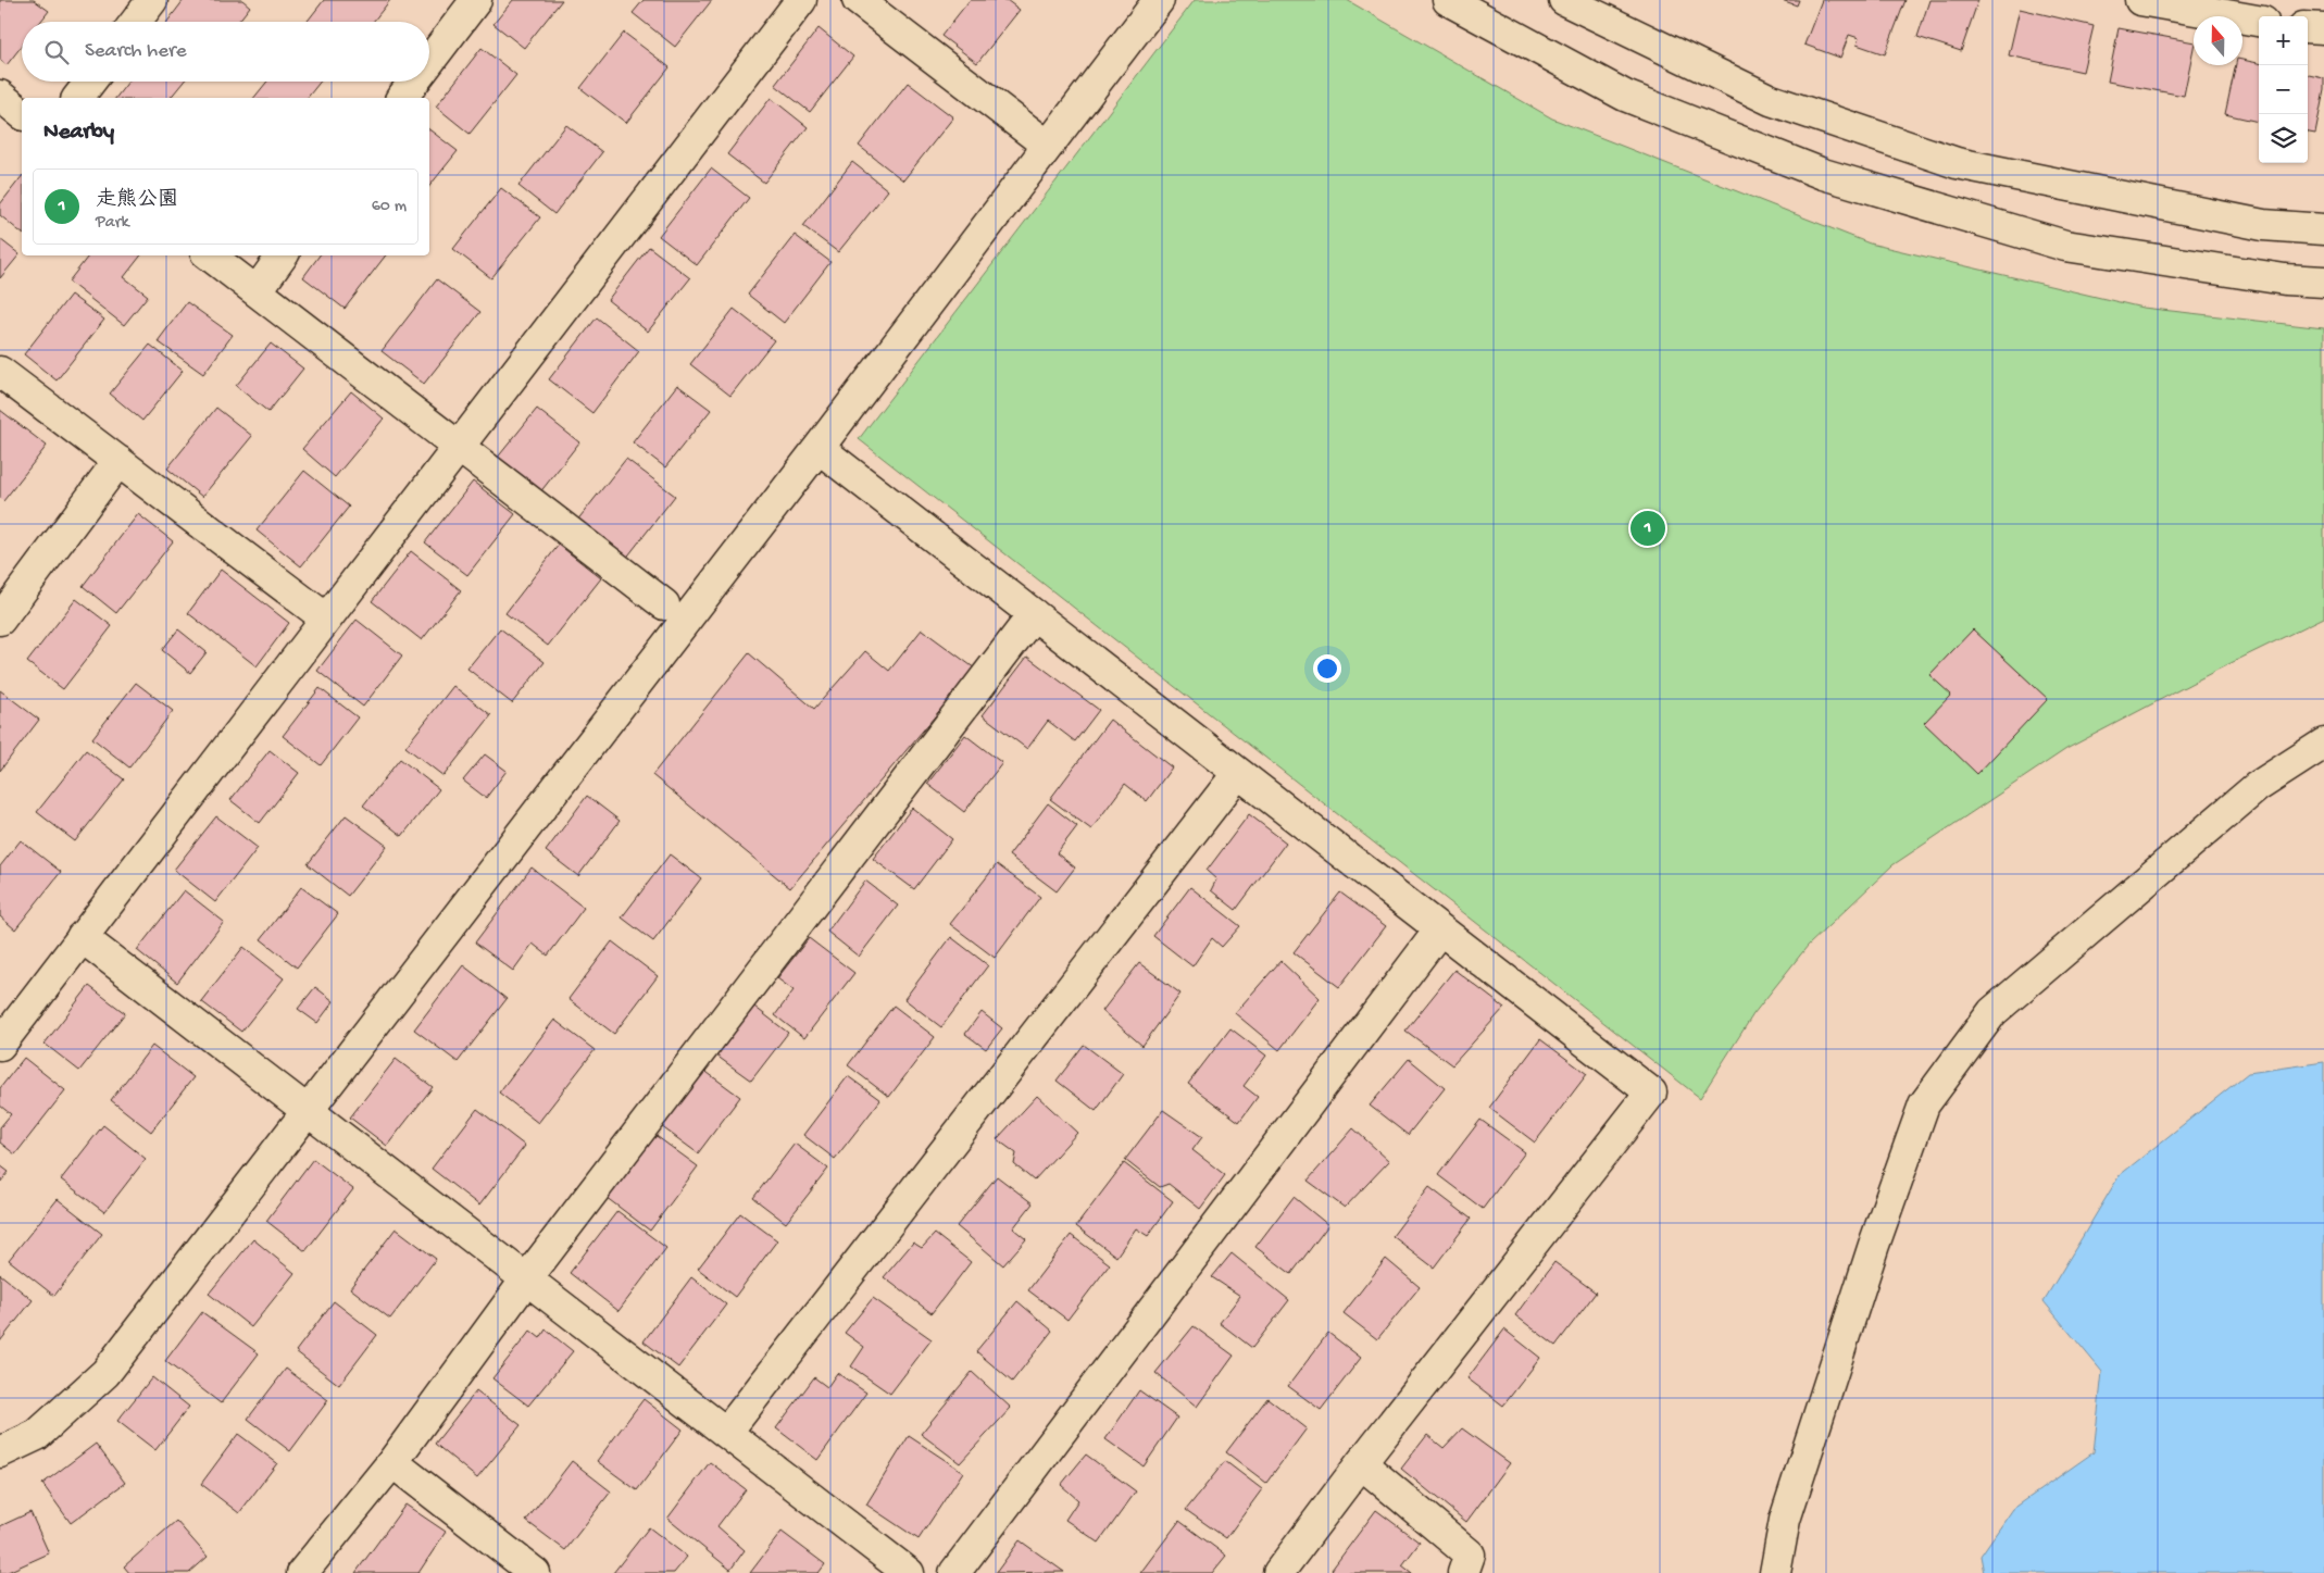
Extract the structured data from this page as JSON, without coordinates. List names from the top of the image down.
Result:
{
  "north": "top",
  "page": {
    "map_buttons": ["+", "−"],
    "search": "Search here",
    "heading": "Nearby",
    "list": [
      {
        "mark": "1",
        "name": "走熊公園",
        "note": "Park",
        "value": "60 m"
      }
    ],
    "pins": "1"
  }
}
